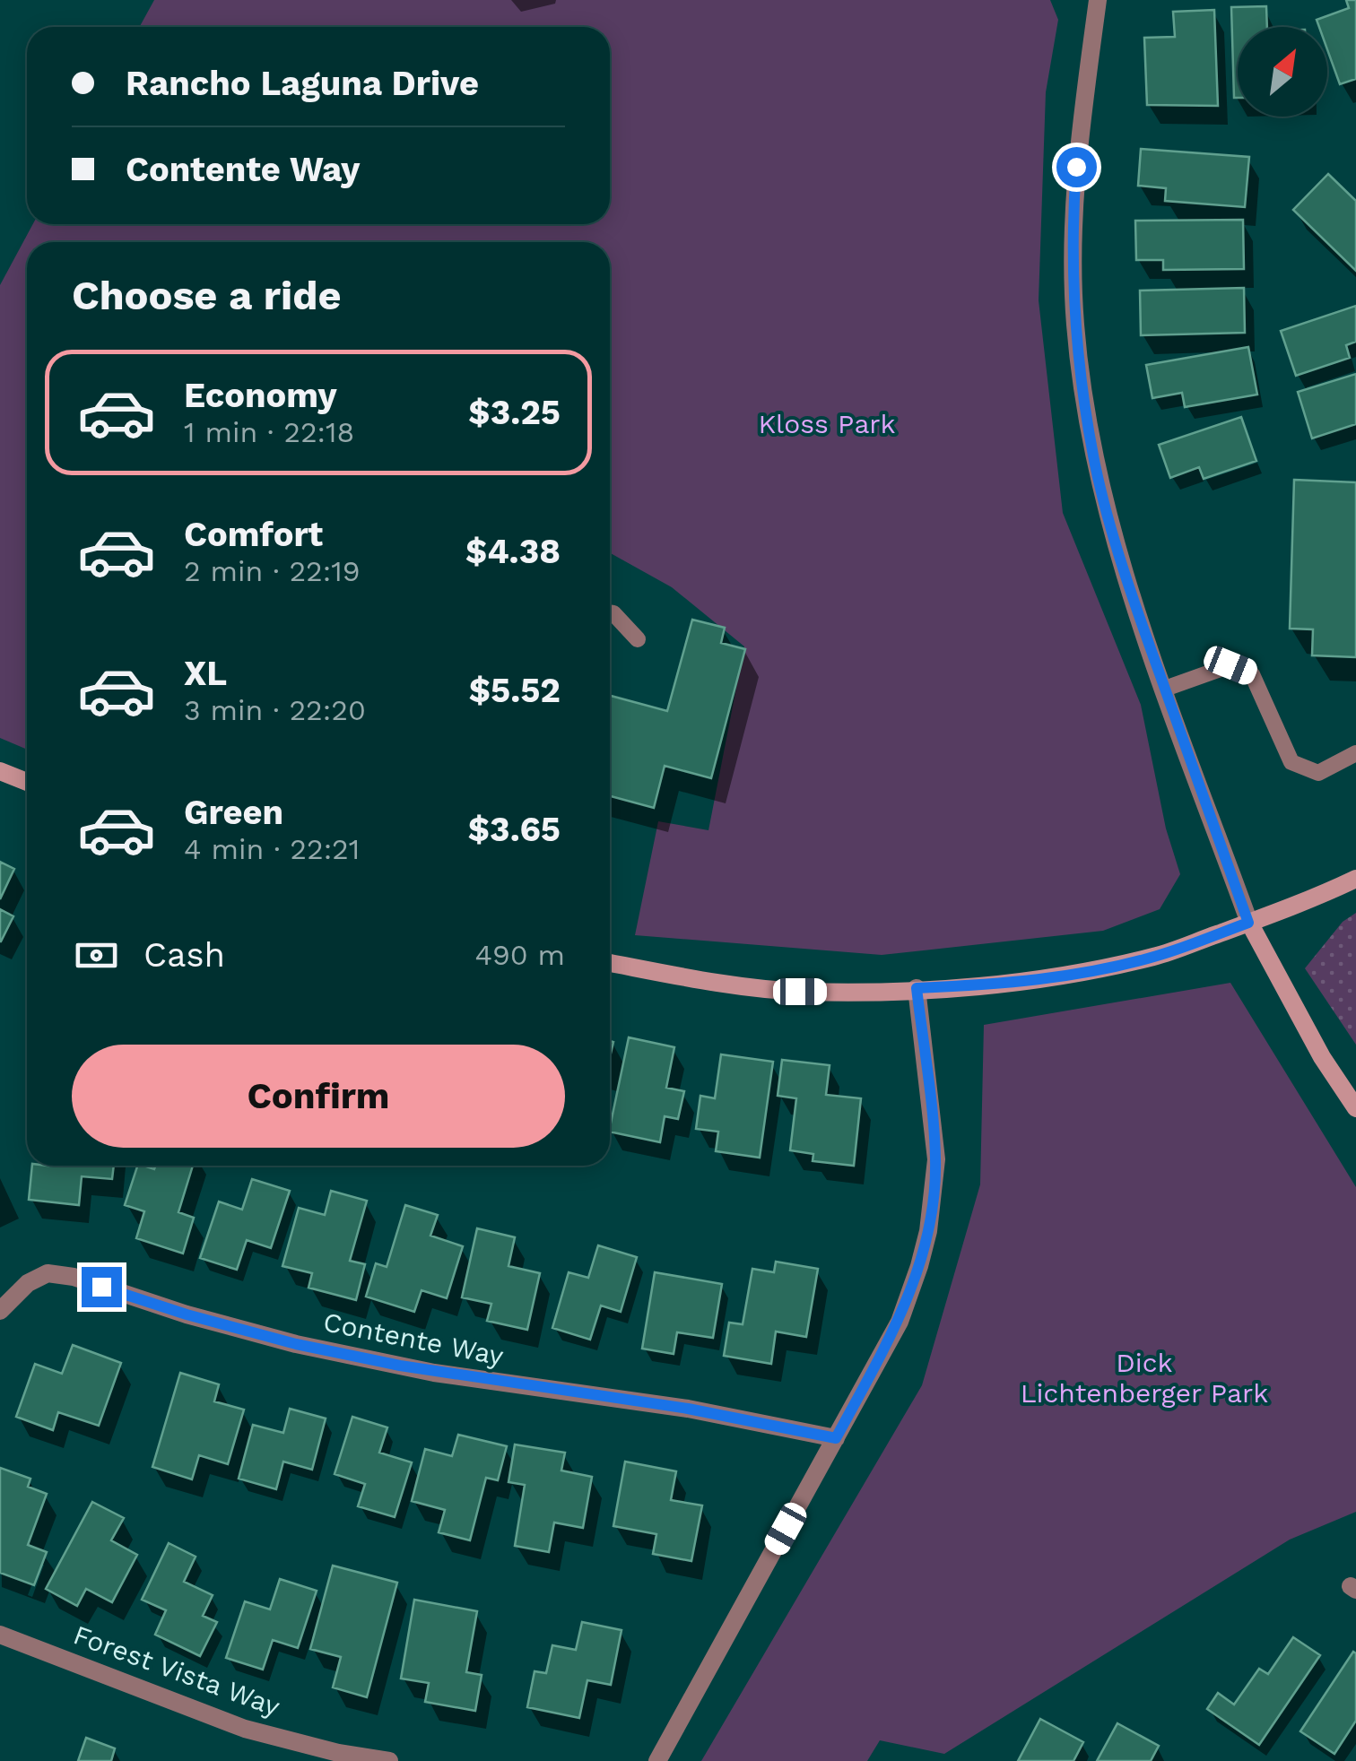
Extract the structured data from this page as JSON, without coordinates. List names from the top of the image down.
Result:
{
  "streets": {
    "street": ["Contente Way", "Forest Vista Way"]
  },
  "parks": ["Kloss Park", "Dick Lichtenberger Park"],
  "north": "top right",
  "page": {
    "banner": ["Rancho Laguna Drive", "Contente Way"],
    "heading": "Choose a ride",
    "list": [
      {
        "name": "Economy",
        "note": "1 min · 22:18",
        "value": "$3.25"
      },
      {
        "name": "Comfort",
        "note": "2 min · 22:19",
        "value": "$4.38"
      },
      {
        "name": "XL",
        "note": "3 min · 22:20",
        "value": "$5.52"
      },
      {
        "name": "Green",
        "note": "4 min · 22:21",
        "value": "$3.65"
      }
    ],
    "pay": ["Cash", "490 m"],
    "buttons": "Confirm"
  }
}
